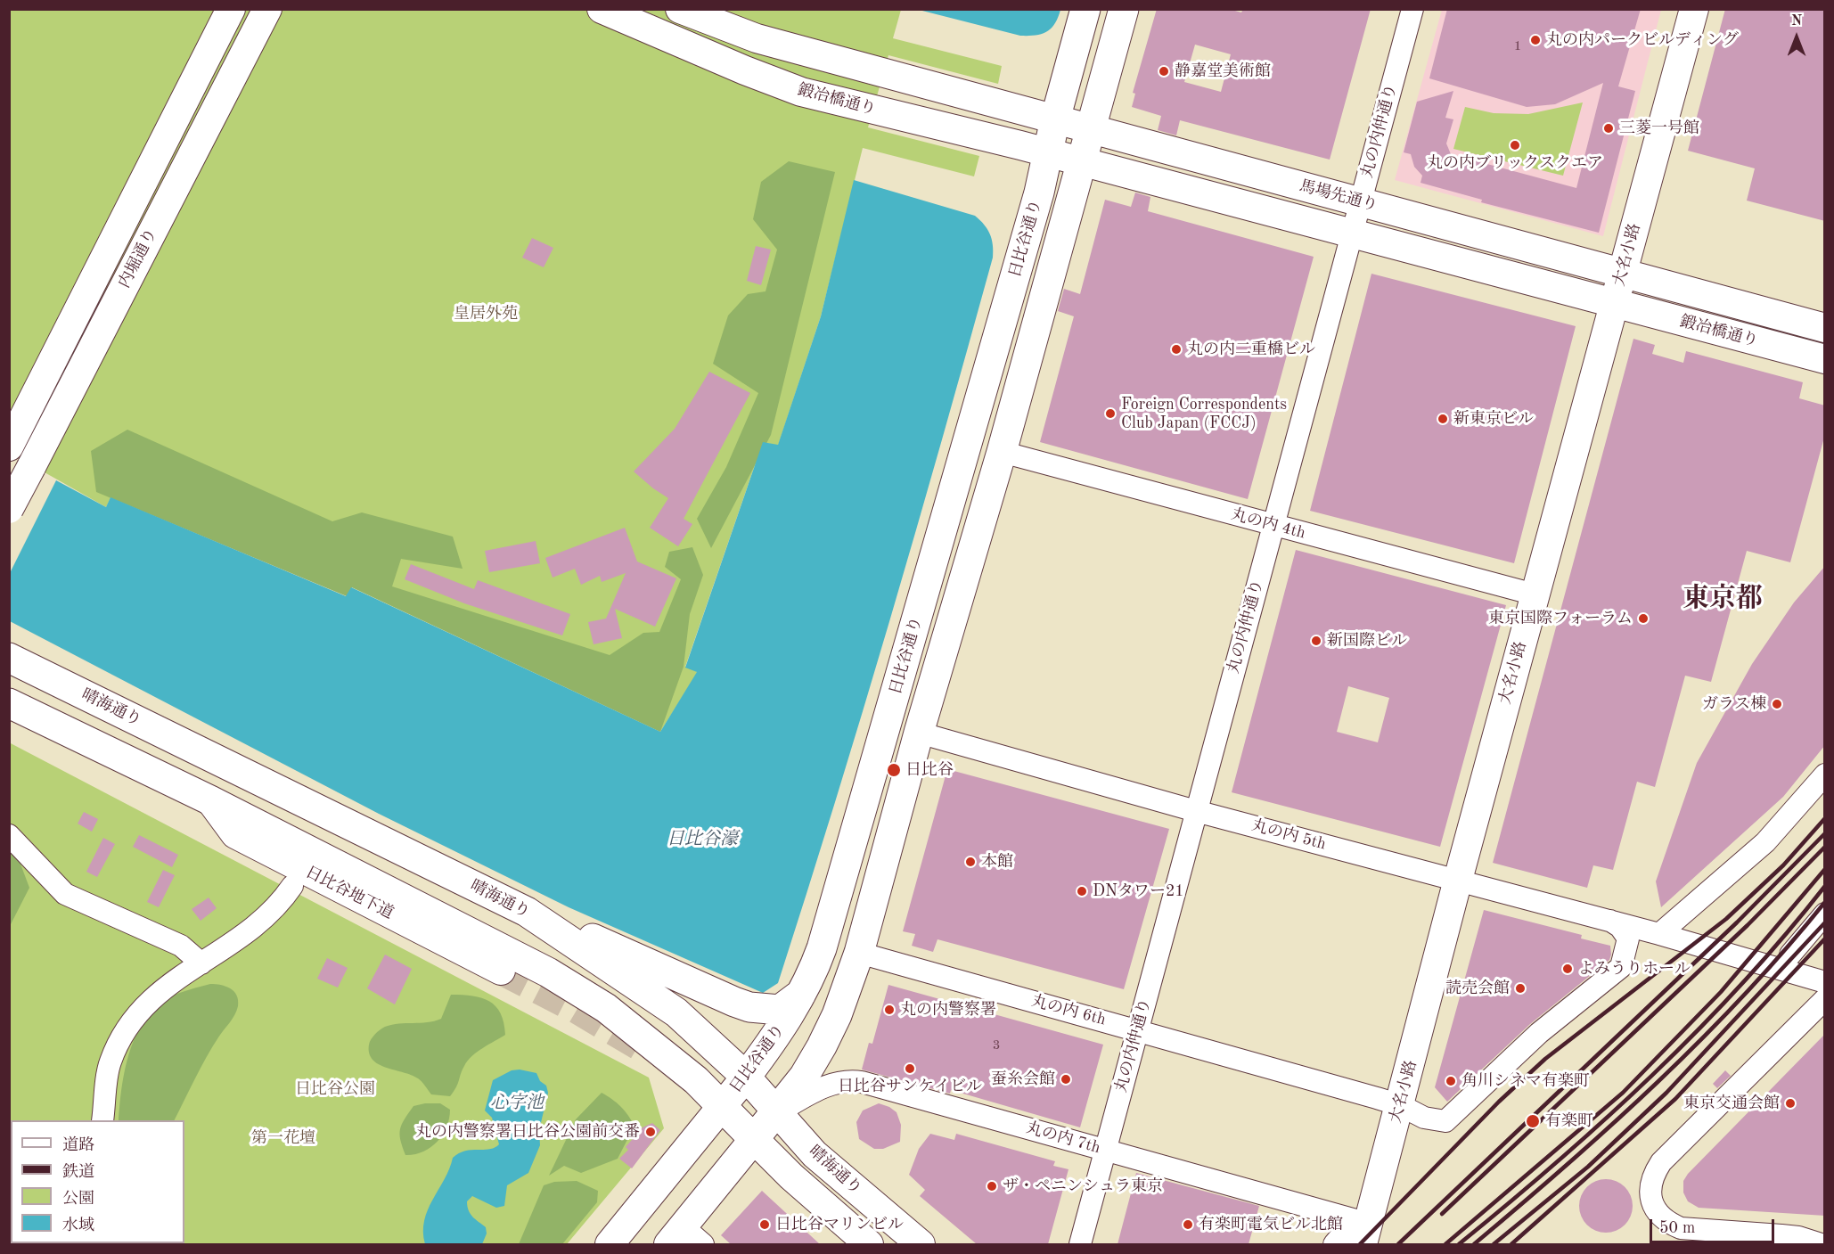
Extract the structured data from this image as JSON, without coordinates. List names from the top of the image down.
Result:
{
  "streets": {
    "highway": ["日比谷通り", "晴海通り"],
    "main road": [
      "鍛冶橋通り",
      "馬場先通り",
      "大名小路",
      "内堀通り",
      "日比谷地下道"
    ],
    "street": [
      "丸の内仲通り",
      "丸の内 4th",
      "丸の内 5th",
      "丸の内 6th",
      "丸の内 7th"
    ]
  },
  "crossings": [
    ["鍛冶橋通り", "馬場先通り"],
    ["鍛冶橋通り", "日比谷通り"],
    ["鍛冶橋通り", "大名小路"],
    ["丸の内仲通り", "馬場先通り"],
    ["丸の内仲通り", "丸の内 4th"],
    ["丸の内仲通り", "丸の内 5th"],
    ["丸の内仲通り", "丸の内 6th"],
    ["丸の内仲通り", "丸の内 7th"],
    ["馬場先通り", "日比谷通り"],
    ["馬場先通り", "大名小路"],
    ["日比谷通り", "丸の内 4th"],
    ["日比谷通り", "晴海通り"],
    ["日比谷通り", "丸の内 5th"],
    ["日比谷通り", "丸の内 6th"],
    ["日比谷通り", "丸の内 7th"],
    ["大名小路", "丸の内 4th"],
    ["大名小路", "丸の内 5th"],
    ["大名小路", "丸の内 6th"],
    ["大名小路", "丸の内 7th"],
    ["晴海通り", "日比谷地下道"],
    ["晴海通り", "丸の内 7th"],
    ["丸の内 5th", "丸の内 6th"]
  ],
  "districts": ["東京都"],
  "water": ["日比谷濠", "心字池"],
  "parks": ["皇居外苑", "日比谷公園", "第一花壇"],
  "places": [
    "丸の内パークビルディング",
    "静嘉堂美術館",
    "三菱一号館",
    "丸の内ブリックスクエア",
    "丸の内二重橋ビル",
    "Foreign Correspondents Club Japan (FCCJ)",
    "新東京ビル",
    "東京国際フォーラム",
    "新国際ビル",
    "ガラス棟",
    "日比谷",
    "本館",
    "DNタワー21",
    "よみうりホール",
    "読売会館",
    "丸の内警察署",
    "日比谷サンケイビル",
    "蚕糸会館",
    "角川シネマ有楽町",
    "東京交通会館",
    "有楽町",
    "丸の内警察署日比谷公園前交番",
    "ザ・ペニンシュラ東京",
    "日比谷マリンビル",
    "有楽町電気ビル北館"
  ],
  "house_numbers": ["1", "3"],
  "legend": [
    "道路",
    "鉄道",
    "公園",
    "水域"
  ],
  "scale_bar": "50 m",
  "north": "top"
}
